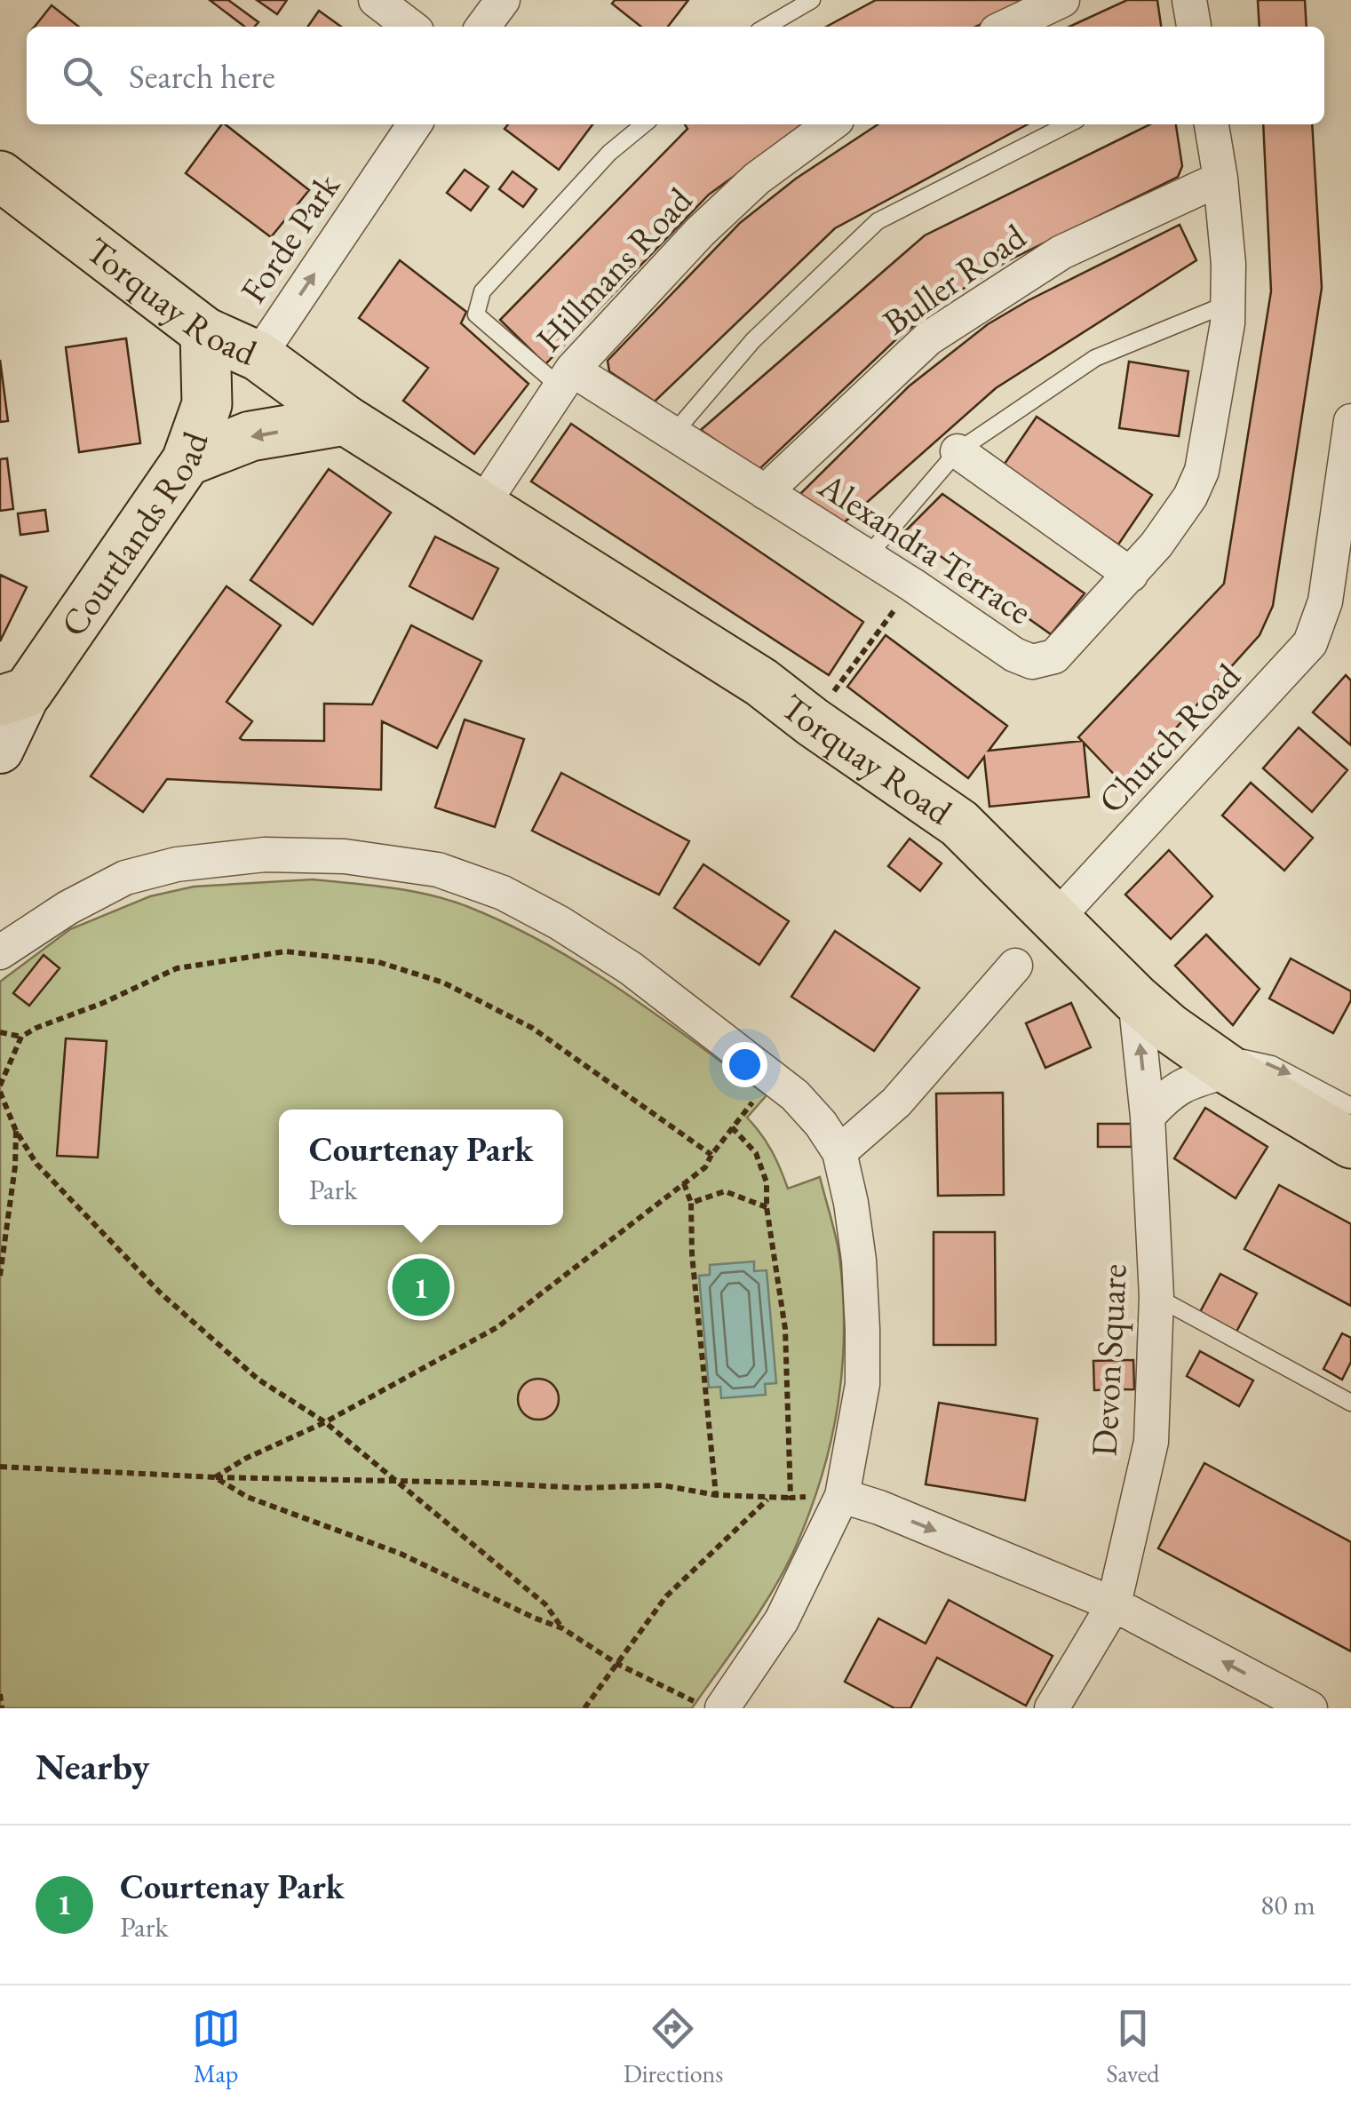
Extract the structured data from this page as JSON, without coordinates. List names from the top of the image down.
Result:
{
  "streets": {
    "main road": ["Torquay Road", "Courtlands Road"],
    "street": [
      "Forde Park",
      "Hillmans Road",
      "Buller Road",
      "Alexandra Terrace",
      "Church Road",
      "Devon Square"
    ]
  },
  "crossings": [
    ["Forde Park", "Torquay Road"],
    ["Hillmans Road", "Torquay Road"],
    ["Hillmans Road", "Alexandra Terrace"],
    ["Buller Road", "Alexandra Terrace"],
    ["Torquay Road", "Courtlands Road"],
    ["Torquay Road", "Church Road"],
    ["Torquay Road", "Devon Square"]
  ],
  "one_way": ["Forde Park"],
  "page": {
    "search": "Search here",
    "popup": ["Courtenay Park", "Park"],
    "pins": "1",
    "heading": "Nearby",
    "list": [
      {
        "mark": "1",
        "name": "Courtenay Park",
        "note": "Park",
        "value": "80 m"
      }
    ],
    "nav": ["Map", "Directions", "Saved"]
  }
}
